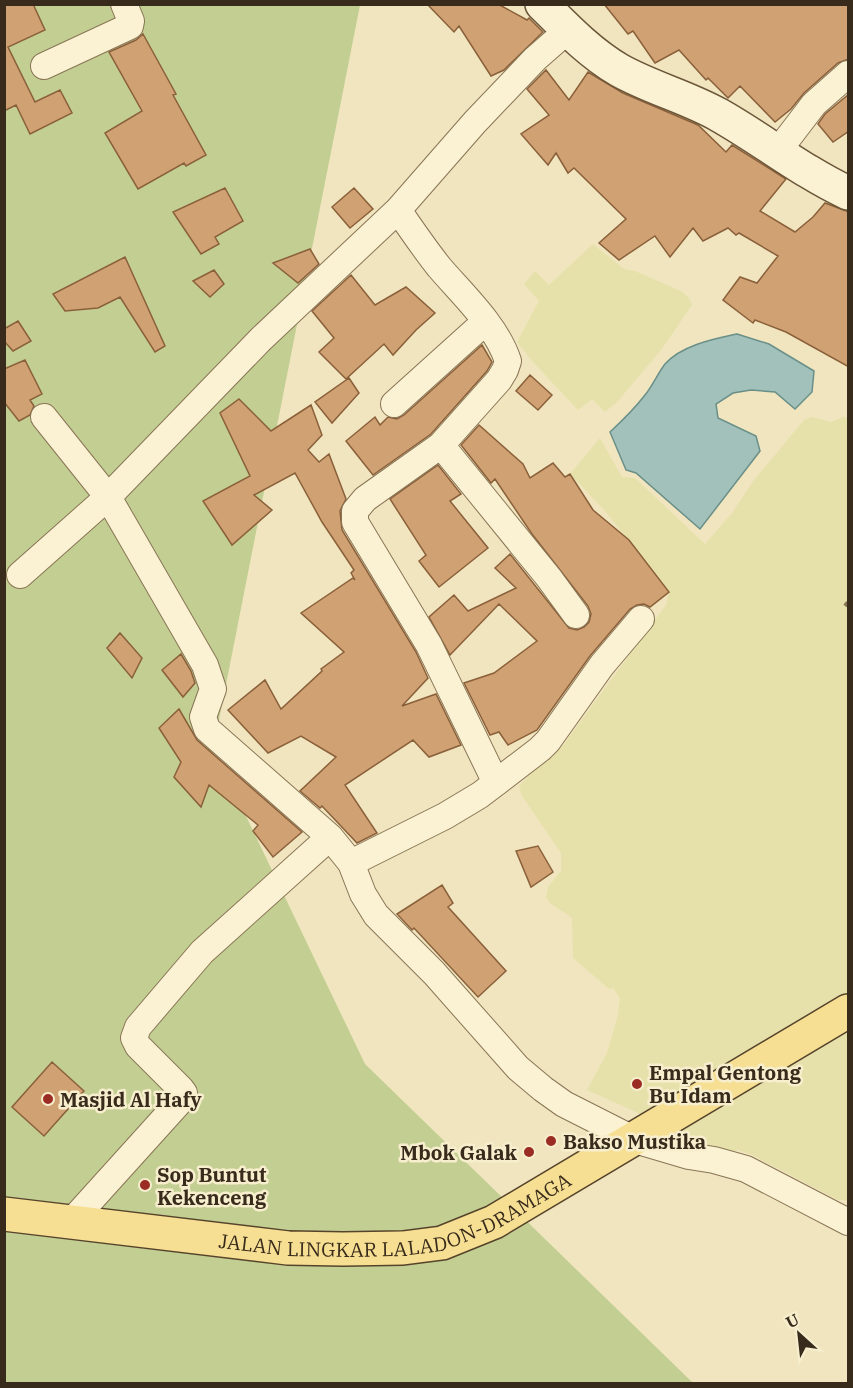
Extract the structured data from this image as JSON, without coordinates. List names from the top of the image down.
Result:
{
  "streets": {
    "main road": ["JALAN LINGKAR LALADON-DRAMAGA"]
  },
  "places": [
    "Empal Gentong Bu Idam",
    "Masjid Al Hafy",
    "Bakso Mustika",
    "Mbok Galak",
    "Sop Buntut Kekenceng"
  ],
  "north": "top left"
}
